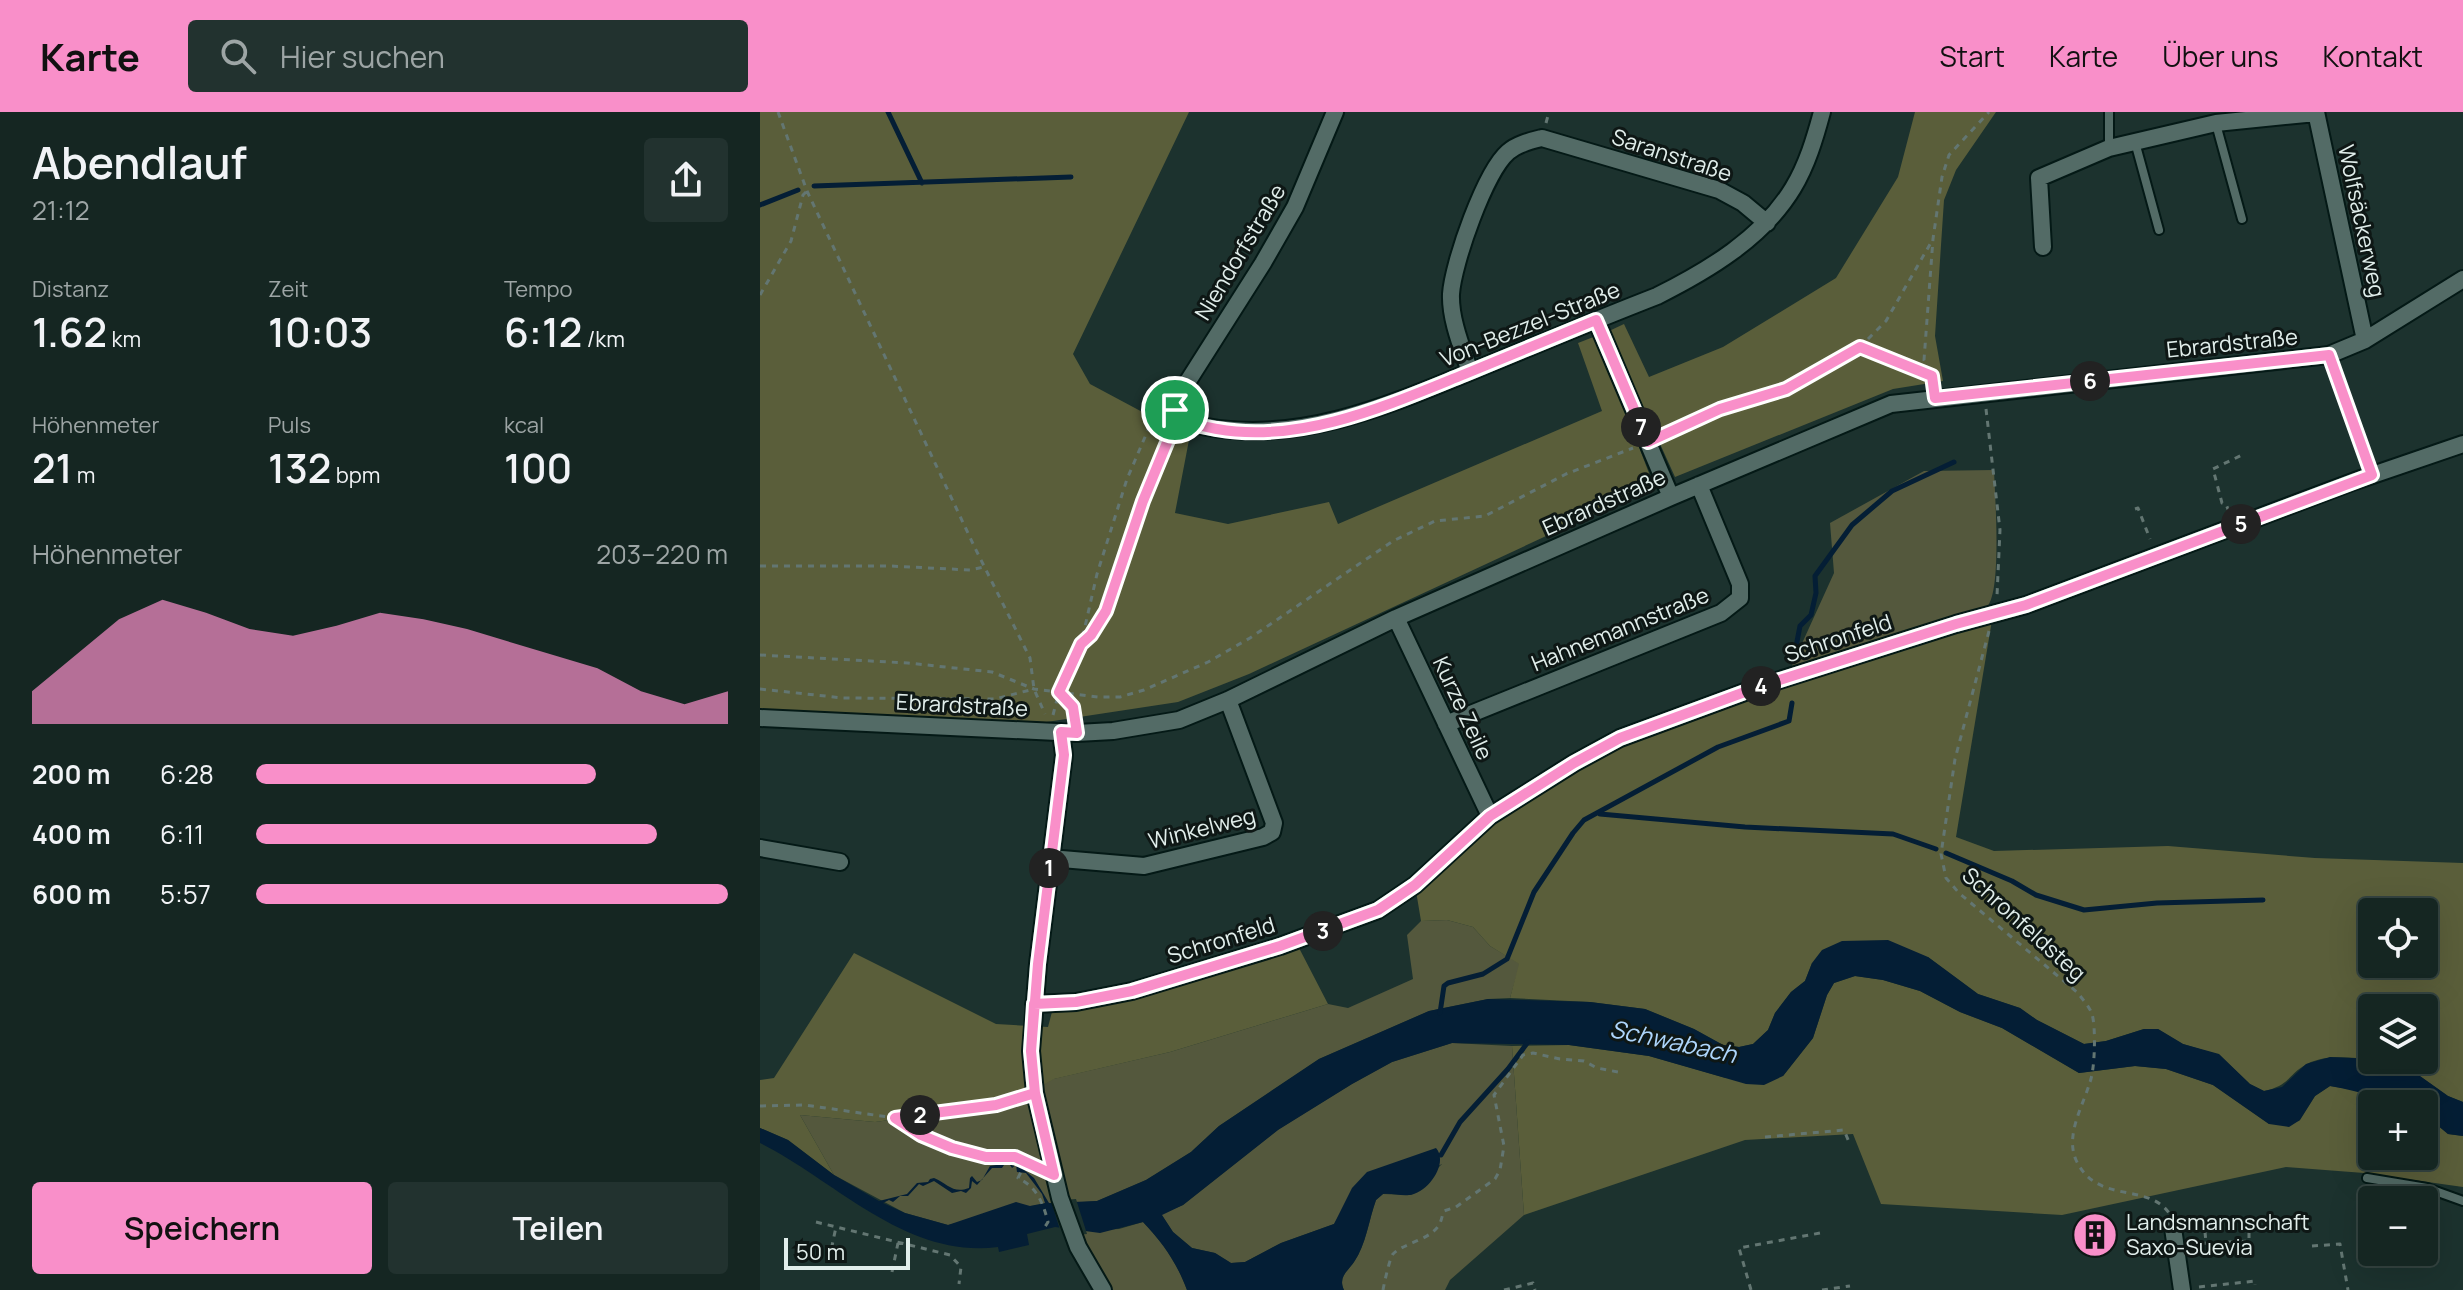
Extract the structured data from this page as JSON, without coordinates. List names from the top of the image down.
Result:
{
  "streets": {
    "street": [
      "Saranstraße",
      "Wolfsäckerweg",
      "Niendorfstraße",
      "Von-Bezzel-Straße",
      "Ebrardstraße",
      "Hahnemannstraße",
      "Schronfeld",
      "Kurze Zeile",
      "Winkelweg"
    ],
    "path": ["Schronfeldsteg"]
  },
  "crossings": [
    ["Saranstraße", "Von-Bezzel-Straße"],
    ["Wolfsäckerweg", "Ebrardstraße"],
    ["Niendorfstraße", "Von-Bezzel-Straße"],
    ["Ebrardstraße", "Hahnemannstraße"],
    ["Ebrardstraße", "Kurze Zeile"],
    ["Ebrardstraße", "Winkelweg"],
    ["Ebrardstraße", "Schronfeldsteg"],
    ["Hahnemannstraße", "Kurze Zeile"],
    ["Schronfeld", "Kurze Zeile"],
    ["Schronfeld", "Schronfeldsteg"]
  ],
  "water": ["Schwabach"],
  "places": {
    "building": ["Landsmannschaft Saxo-Suevia"]
  },
  "scale_bar": "50 m",
  "page": {
    "header": "Karte",
    "search": "Hier suchen",
    "nav": [
      "Start",
      "Karte",
      "Über uns",
      "Kontakt"
    ],
    "heading": ["Abendlauf", "21:12"],
    "stats": [
      ["Distanz", "1.62 km"],
      ["Zeit", "10:03"],
      ["Tempo", "6:12 /km"],
      ["Höhenmeter", "21 m"],
      ["Puls", "132 bpm"],
      ["kcal", "100"]
    ],
    "pins": [
      "6",
      "7",
      "5",
      "4",
      "1",
      "3",
      "2"
    ],
    "chart": ["Höhenmeter", "203–220 m"],
    "list": [
      {
        "name": "200 m",
        "note": "6:28"
      },
      {
        "name": "400 m",
        "note": "6:11"
      },
      {
        "name": "600 m",
        "note": "5:57"
      }
    ],
    "map_buttons": ["+", "−"],
    "buttons": ["Speichern", "Teilen"],
    "scale": "50 m"
  }
}
